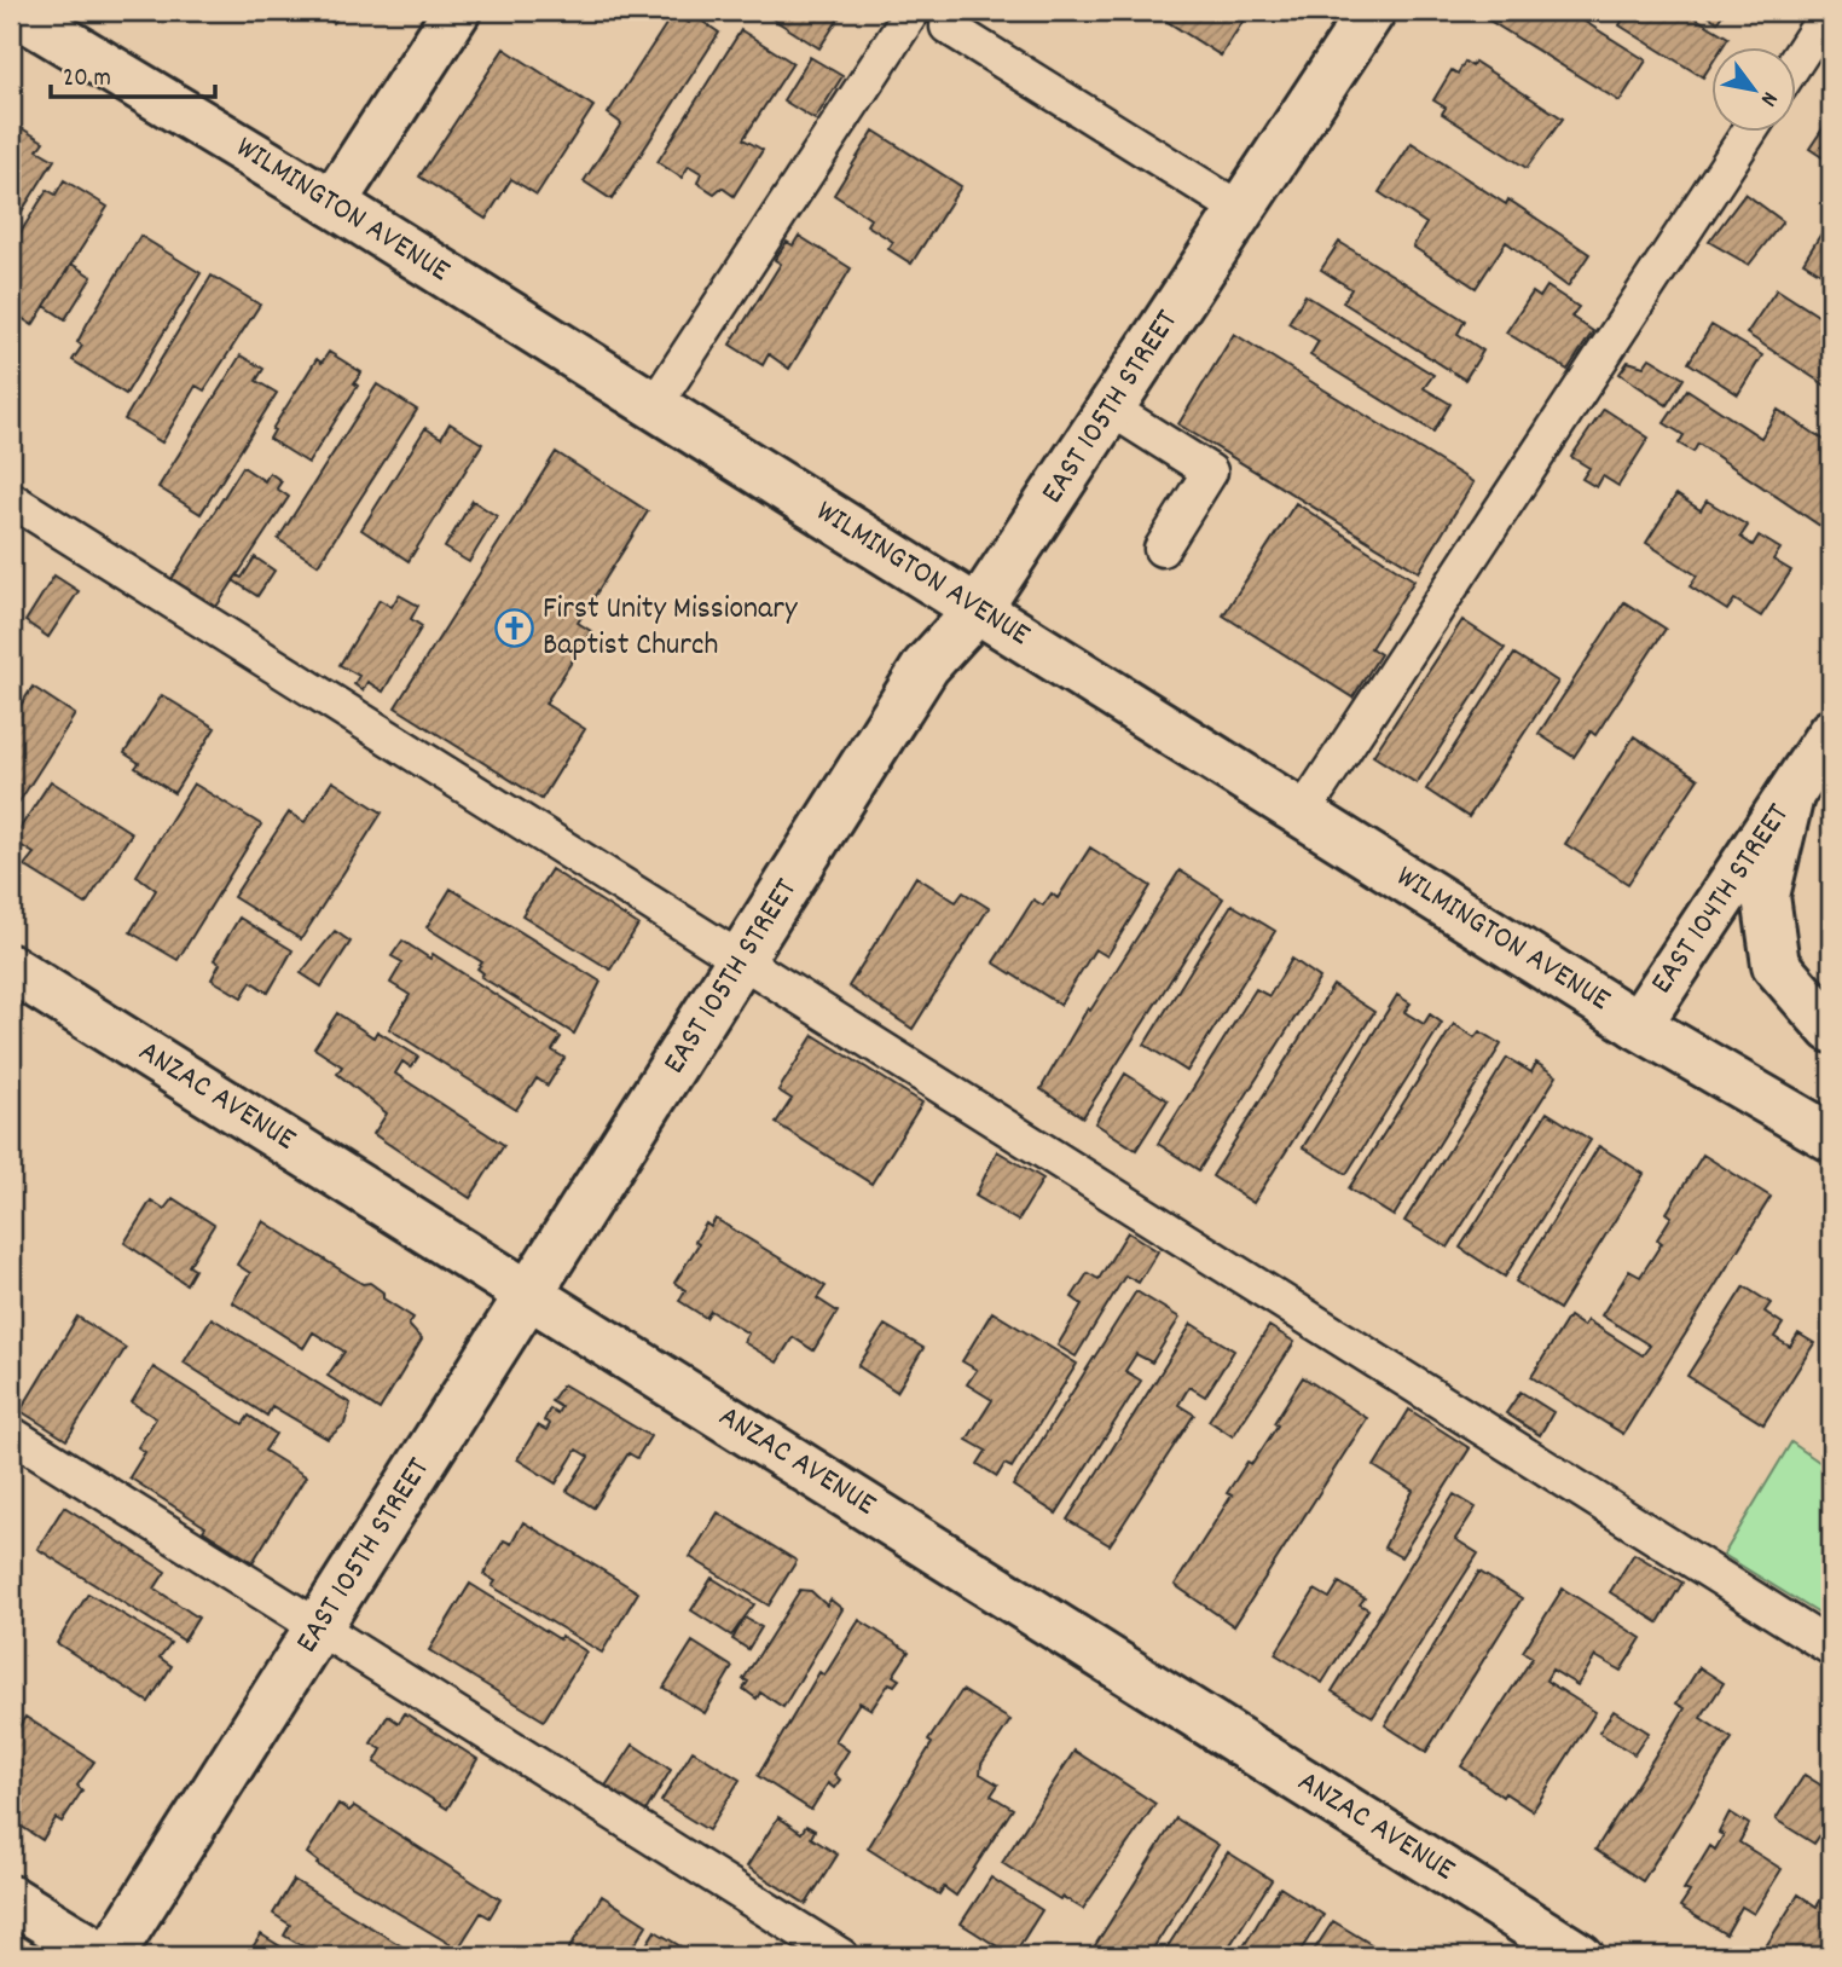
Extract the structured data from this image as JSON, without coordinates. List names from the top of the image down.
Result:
{
  "streets": {
    "street": [
      "WILMINGTON AVENUE",
      "EAST 105TH STREET",
      "EAST 104TH STREET",
      "ANZAC AVENUE"
    ]
  },
  "crossings": [
    ["WILMINGTON AVENUE", "EAST 105TH STREET"],
    ["WILMINGTON AVENUE", "EAST 104TH STREET"],
    ["EAST 105TH STREET", "ANZAC AVENUE"]
  ],
  "places": {
    "church": ["First Unity Missionary Baptist Church"]
  },
  "scale_bar": "20 m",
  "north": "bottom right"
}
